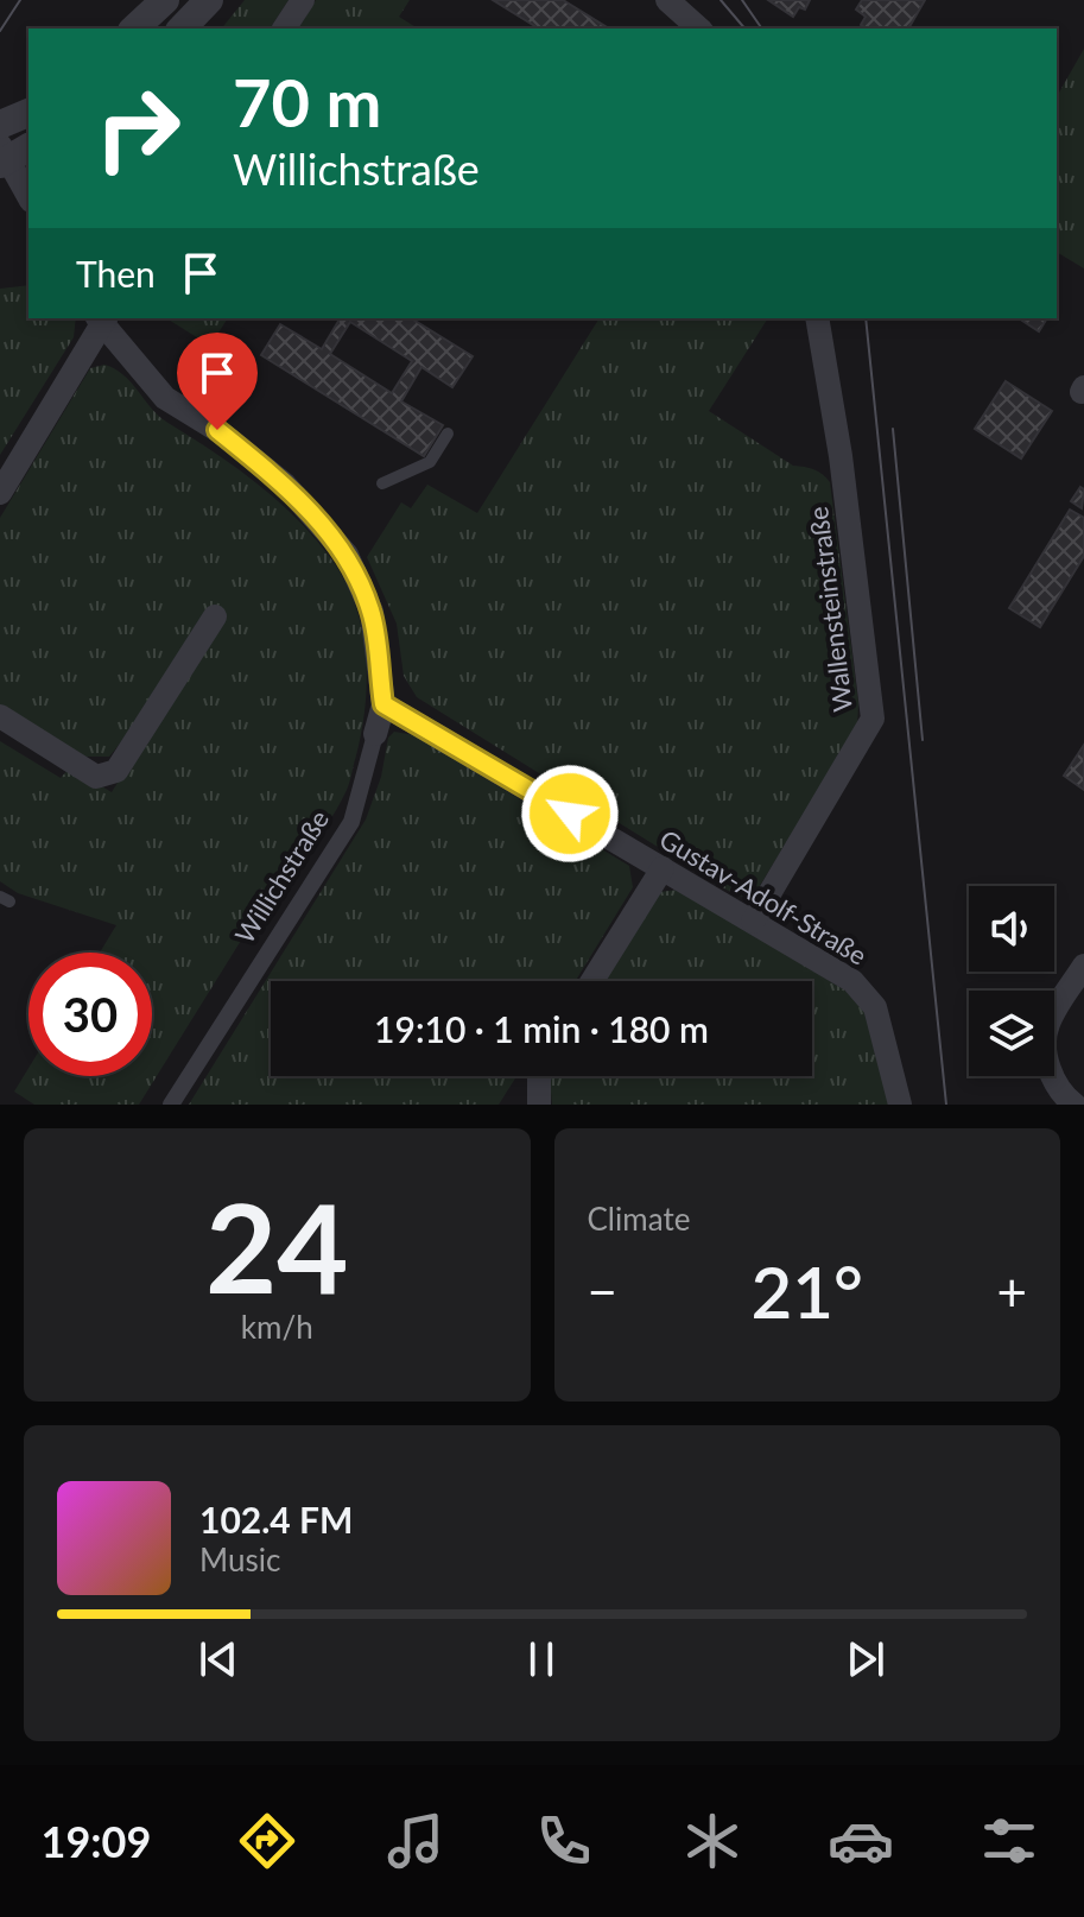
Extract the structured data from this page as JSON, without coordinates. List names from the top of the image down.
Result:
{
  "streets": {
    "street": ["Wallensteinstraße", "Willichstraße", "Gustav-Adolf-Straße"]
  },
  "crossings": [
    ["Wallensteinstraße", "Gustav-Adolf-Straße"],
    ["Willichstraße", "Gustav-Adolf-Straße"]
  ],
  "page": {
    "turn": ["70 m", "Willichstraße"],
    "then": "Then",
    "limit": "30",
    "trip": "19:10 · 1 min · 180 m",
    "tile": [
      ["24", "km/h"],
      "Climate"
    ],
    "heat": ["−", "21°", "+"],
    "song": ["102.4 FM", "Music"],
    "tabs": "19:09"
  }
}
